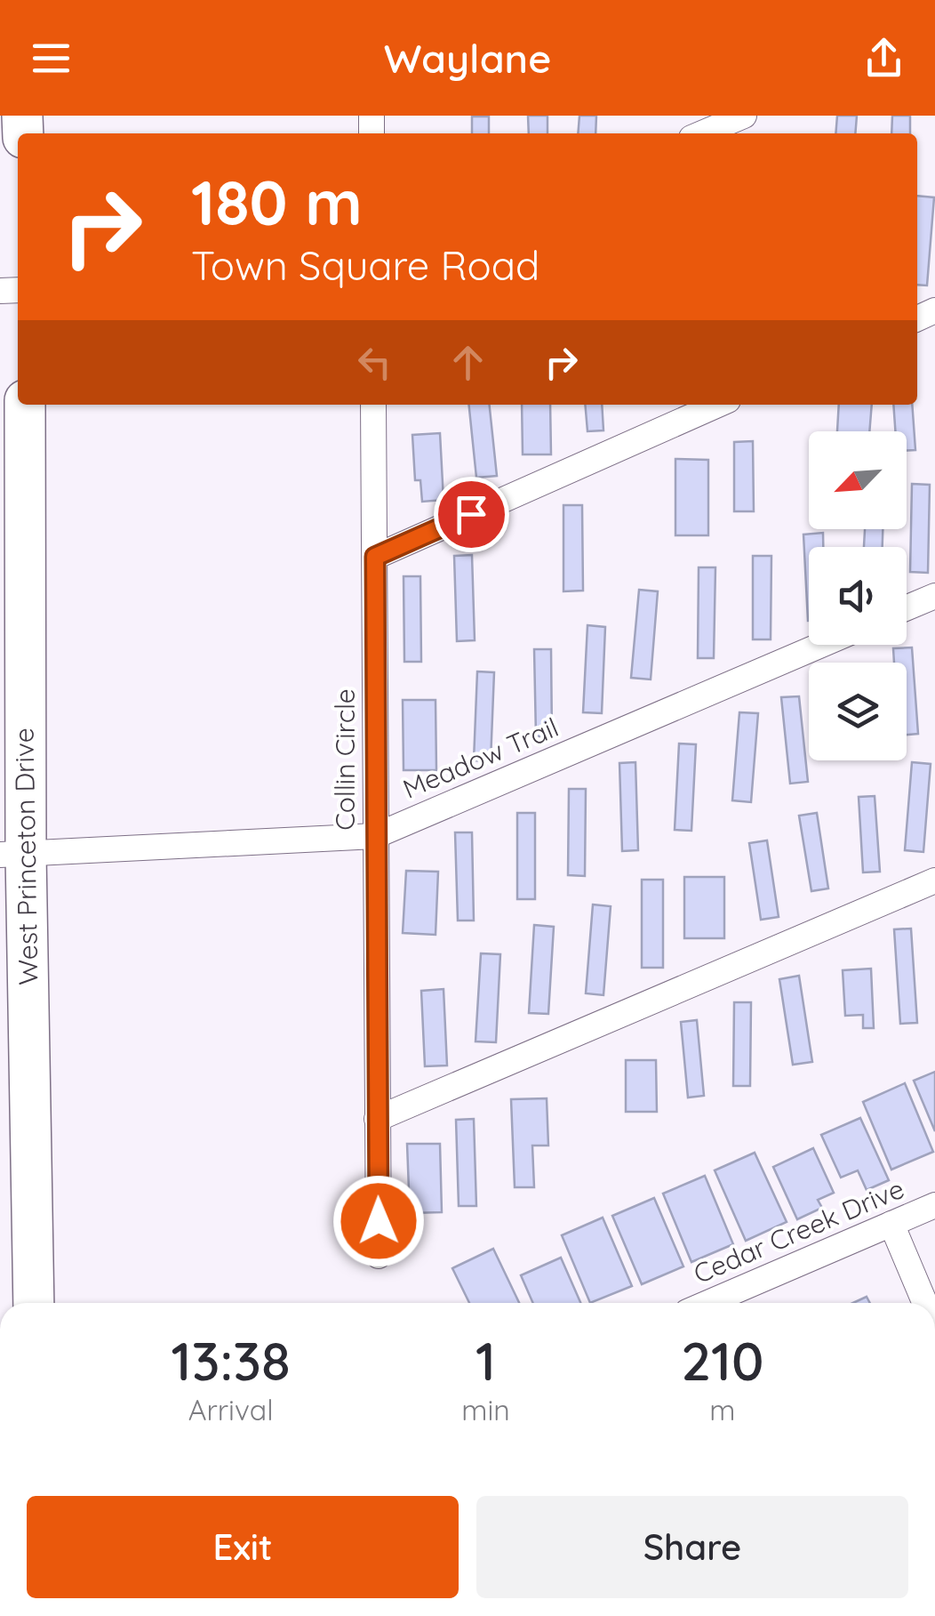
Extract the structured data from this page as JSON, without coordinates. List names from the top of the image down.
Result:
{
  "streets": {
    "highway": ["West Princeton Drive"],
    "street": ["Meadow Trail", "Collin Circle", "Cedar Creek Drive"]
  },
  "crossings": [
    ["Meadow Trail", "Collin Circle"],
    ["Meadow Trail", "West Princeton Drive"]
  ],
  "north": "bottom left",
  "page": {
    "header": "Waylane",
    "turn": ["180 m", "Town Square Road"],
    "eta": [
      "13:38",
      "Arrival",
      "1",
      "min",
      "210",
      "m"
    ],
    "buttons": ["Exit", "Share"]
  }
}
